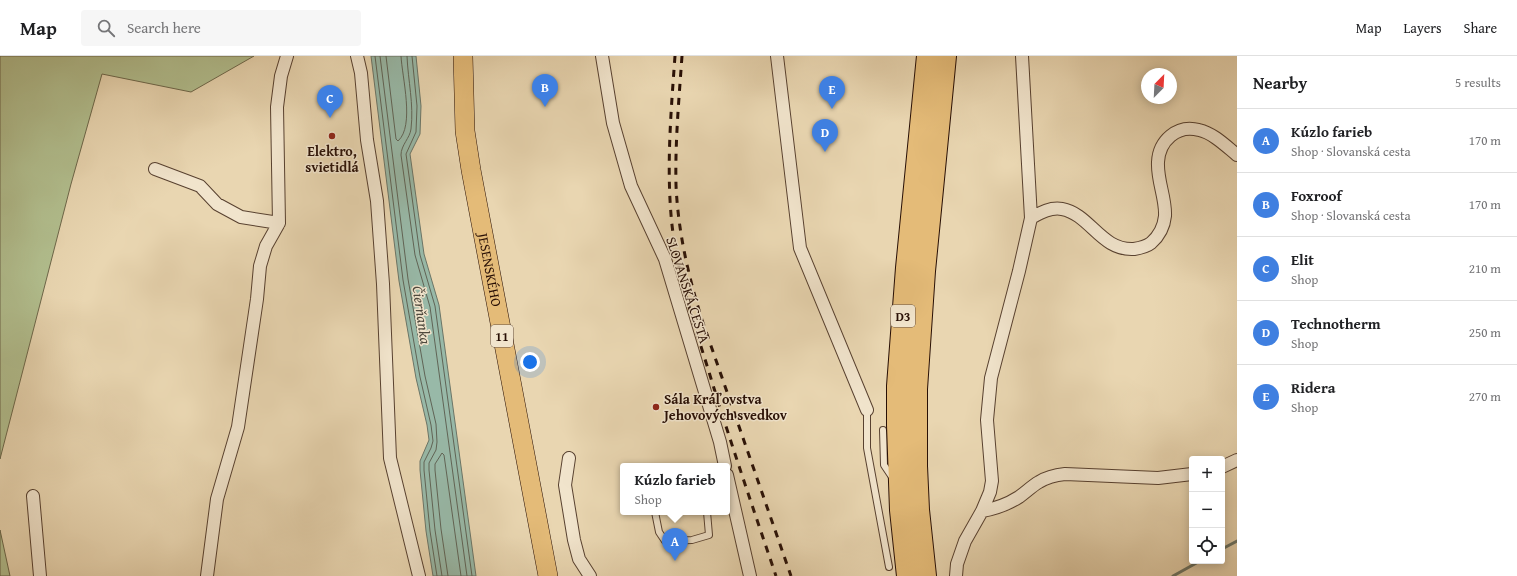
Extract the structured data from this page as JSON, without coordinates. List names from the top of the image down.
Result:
{
  "streets": {
    "highway": ["D3"],
    "main road": ["JESENSKÉHO", "11"],
    "street": ["SLOVANSKÁ CESTA"]
  },
  "water": ["Čierňanka"],
  "places": ["Elektro, svietidlá", "Sála Kráľovstva Jehovových svedkov"],
  "north": "top right",
  "page": {
    "header": "Map",
    "search": "Search here",
    "nav": ["Map", "Layers", "Share"],
    "heading": ["Nearby", "5 results"],
    "pins": [
      "B",
      "E",
      "C",
      "D",
      "A"
    ],
    "list": [
      {
        "mark": "A",
        "name": "Kúzlo farieb",
        "note": "Shop · Slovanská cesta",
        "value": "170 m"
      },
      {
        "mark": "B",
        "name": "Foxroof",
        "note": "Shop · Slovanská cesta",
        "value": "170 m"
      },
      {
        "mark": "C",
        "name": "Elit",
        "note": "Shop",
        "value": "210 m"
      },
      {
        "mark": "D",
        "name": "Technotherm",
        "note": "Shop",
        "value": "250 m"
      },
      {
        "mark": "E",
        "name": "Ridera",
        "note": "Shop",
        "value": "270 m"
      }
    ],
    "map_buttons": ["+", "−"],
    "popup": ["Kúzlo farieb", "Shop"]
  }
}
